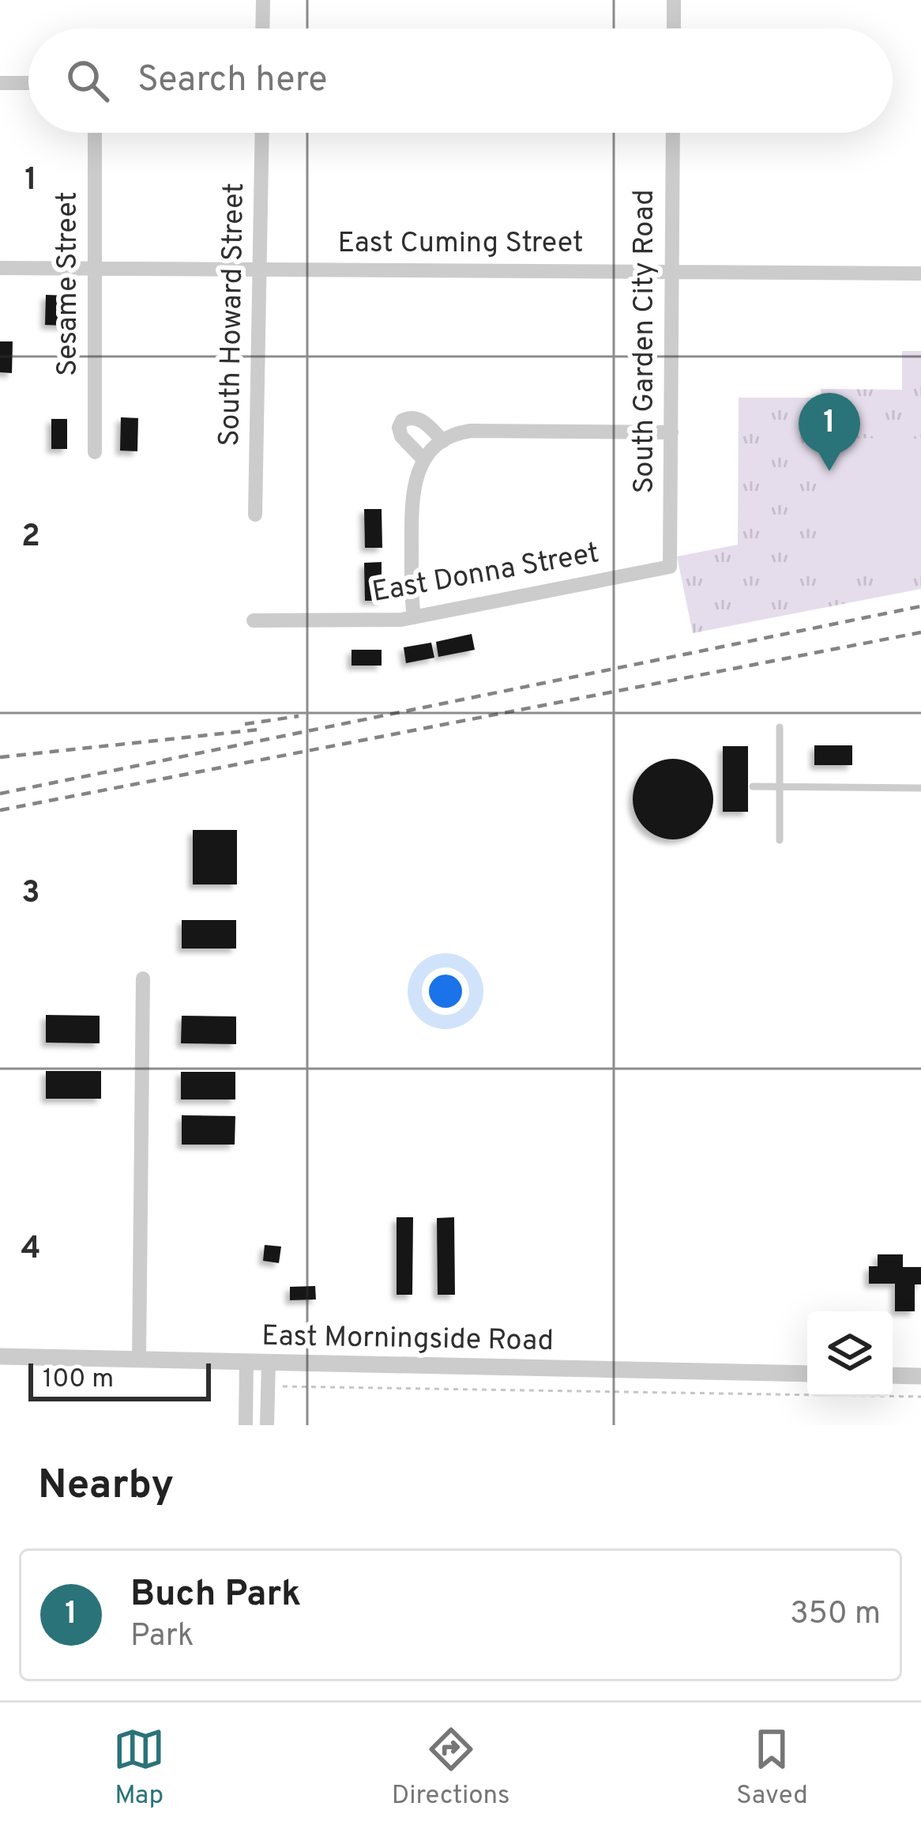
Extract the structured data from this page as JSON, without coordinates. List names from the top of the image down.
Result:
{
  "streets": {
    "street": [
      "East Cuming Street",
      "Sesame Street",
      "South Howard Street",
      "South Garden City Road",
      "East Donna Street",
      "East Morningside Road"
    ]
  },
  "crossings": [
    ["East Cuming Street", "Sesame Street"],
    ["East Cuming Street", "South Howard Street"],
    ["East Cuming Street", "South Garden City Road"],
    ["South Garden City Road", "East Donna Street"]
  ],
  "scale_bar": "100 m",
  "page": {
    "search": "Search here",
    "pins": "1",
    "scale": "100 m",
    "heading": "Nearby",
    "list": [
      {
        "mark": "1",
        "name": "Buch Park",
        "note": "Park",
        "value": "350 m"
      }
    ],
    "nav": ["Map", "Directions", "Saved"]
  },
  "grid": {
    "rows": [
      "1",
      "2",
      "3",
      "4"
    ]
  }
}
